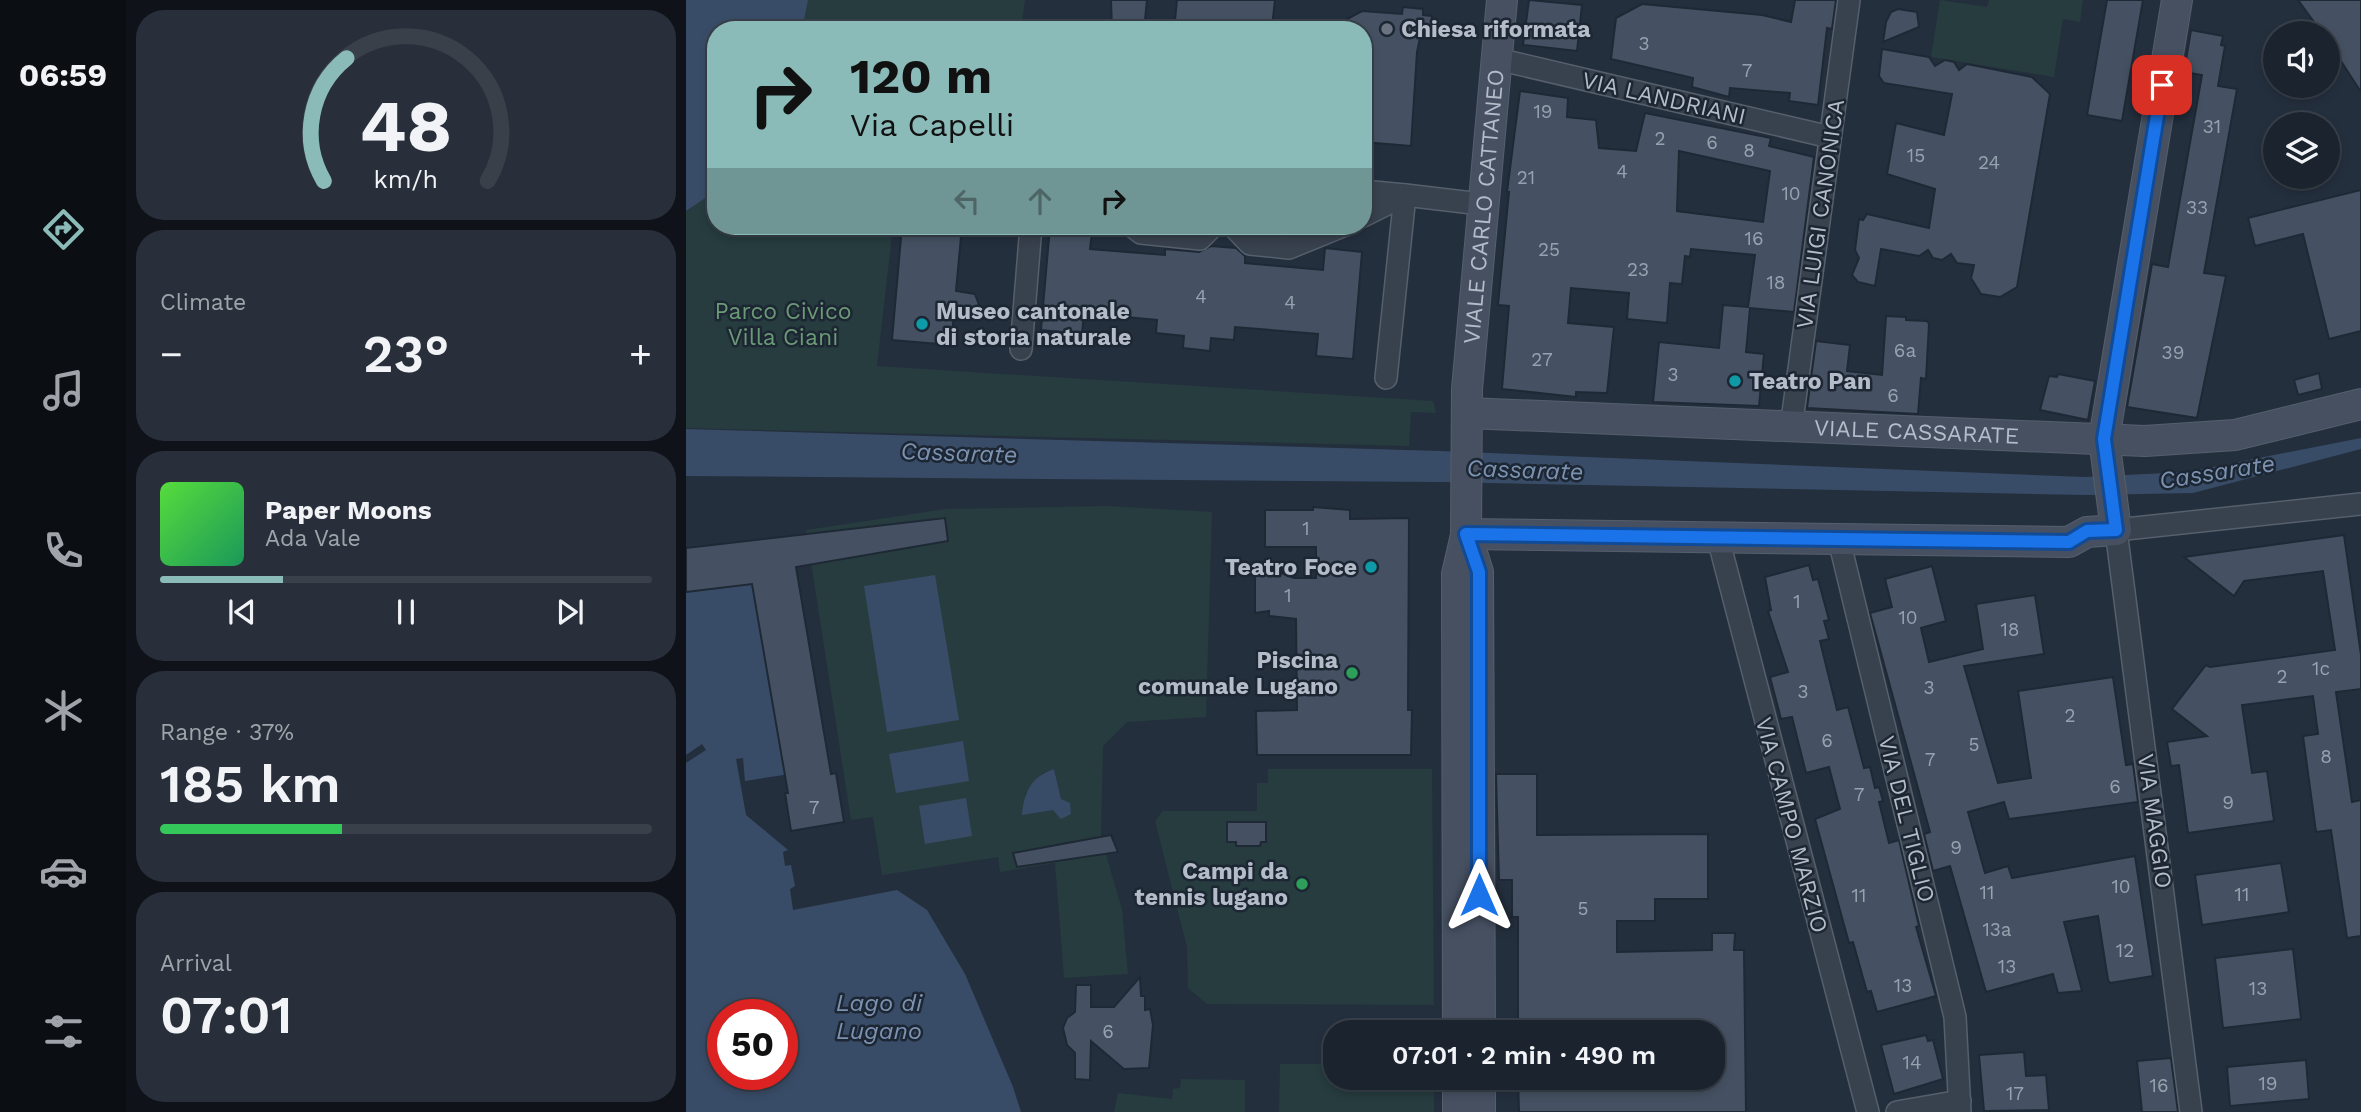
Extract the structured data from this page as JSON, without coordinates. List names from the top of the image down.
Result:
{
  "streets": {
    "main road": ["VIALE CARLO CATTANEO", "VIALE CASSARATE"],
    "street": [
      "VIA LANDRIANI",
      "VIA LUIGI CANONICA",
      "VIA DEL TIGLIO",
      "VIA MAGGIO",
      "VIA CAMPO MARZIO"
    ]
  },
  "crossings": [
    ["VIA LANDRIANI", "VIALE CARLO CATTANEO"],
    ["VIA LANDRIANI", "VIA LUIGI CANONICA"],
    ["VIALE CARLO CATTANEO", "VIALE CASSARATE"],
    ["VIA LUIGI CANONICA", "VIALE CASSARATE"]
  ],
  "water": ["Cassarate", "Lago di Lugano"],
  "parks": ["Parco Civico Villa Ciani"],
  "places": [
    "Chiesa riformata",
    "Museo cantonale di storia naturale",
    "Teatro Pan",
    "Teatro Foce",
    "Piscina comunale Lugano",
    "Campi da tennis lugano"
  ],
  "house_numbers": [
    "3",
    "7",
    "19",
    "31",
    "2",
    "6",
    "8",
    "15",
    "24",
    "4",
    "21",
    "10",
    "33",
    "16",
    "25",
    "23",
    "18",
    "4",
    "4",
    "6a",
    "39",
    "27",
    "3",
    "6",
    "1",
    "1",
    "1",
    "10",
    "18",
    "1c",
    "2",
    "3",
    "3",
    "2",
    "6",
    "5",
    "8",
    "7",
    "6",
    "7",
    "9",
    "7",
    "9",
    "10",
    "11",
    "11",
    "11",
    "5",
    "13a",
    "12",
    "13",
    "13",
    "13",
    "6",
    "14",
    "19",
    "16",
    "17"
  ],
  "page": {
    "tabs": "06:59",
    "turn": ["120 m", "Via Capelli"],
    "tile": [
      "Climate",
      ["Range · 37%", "185 km"],
      ["Arrival", "07:01"]
    ],
    "heat": ["−", "23°", "+"],
    "song": ["Paper Moons", "Ada Vale"],
    "limit": "50",
    "trip": "07:01 · 2 min · 490 m",
    "gauge": ["48", "km/h"]
  }
}
